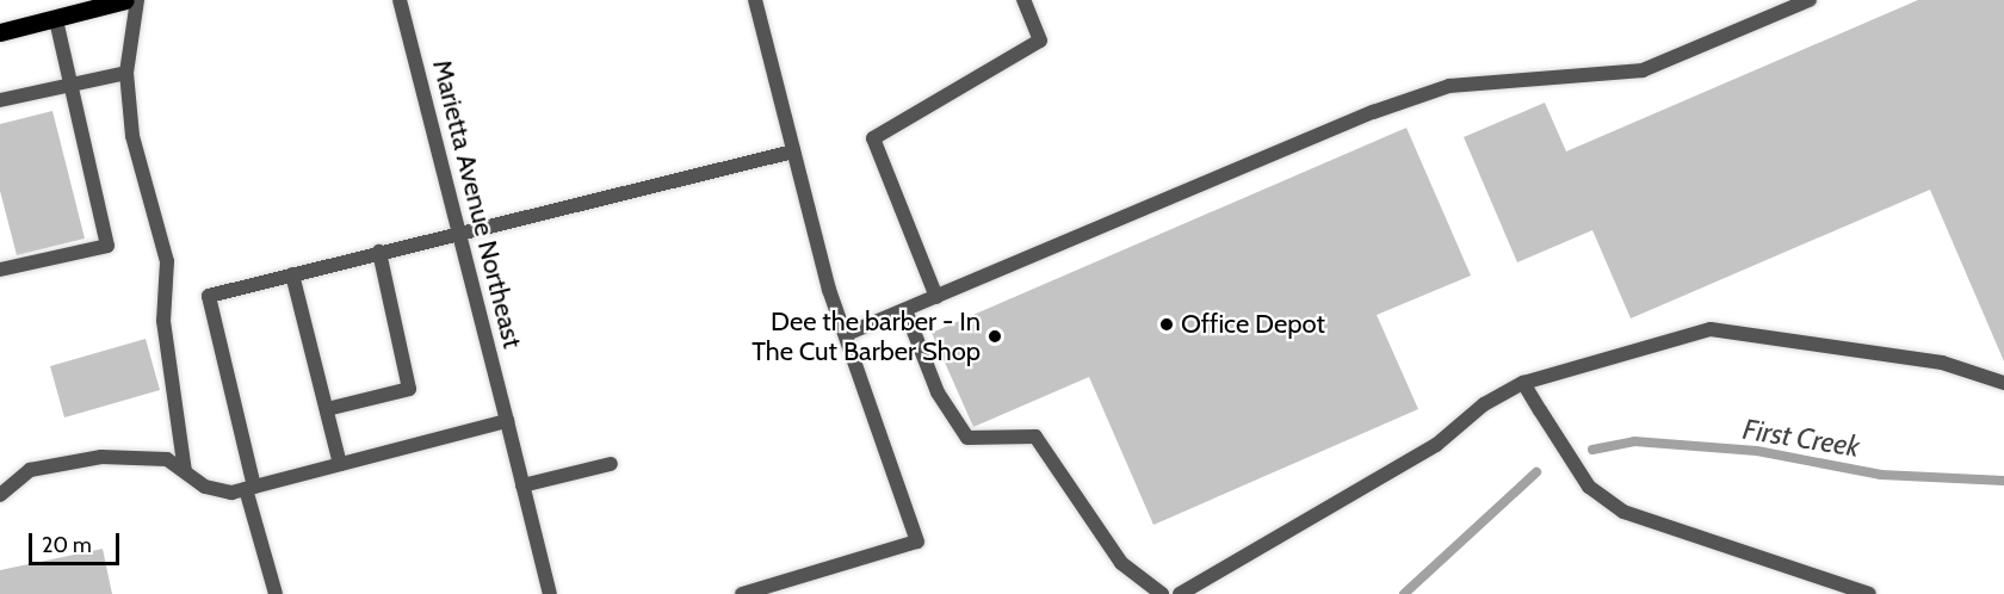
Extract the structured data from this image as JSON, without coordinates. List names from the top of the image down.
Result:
{
  "streets": {
    "street": ["Marietta Avenue Northeast"]
  },
  "water": ["First Creek"],
  "places": ["Office Depot", "Dee the barber - In The Cut Barber Shop"],
  "scale_bar": "20 m"
}
